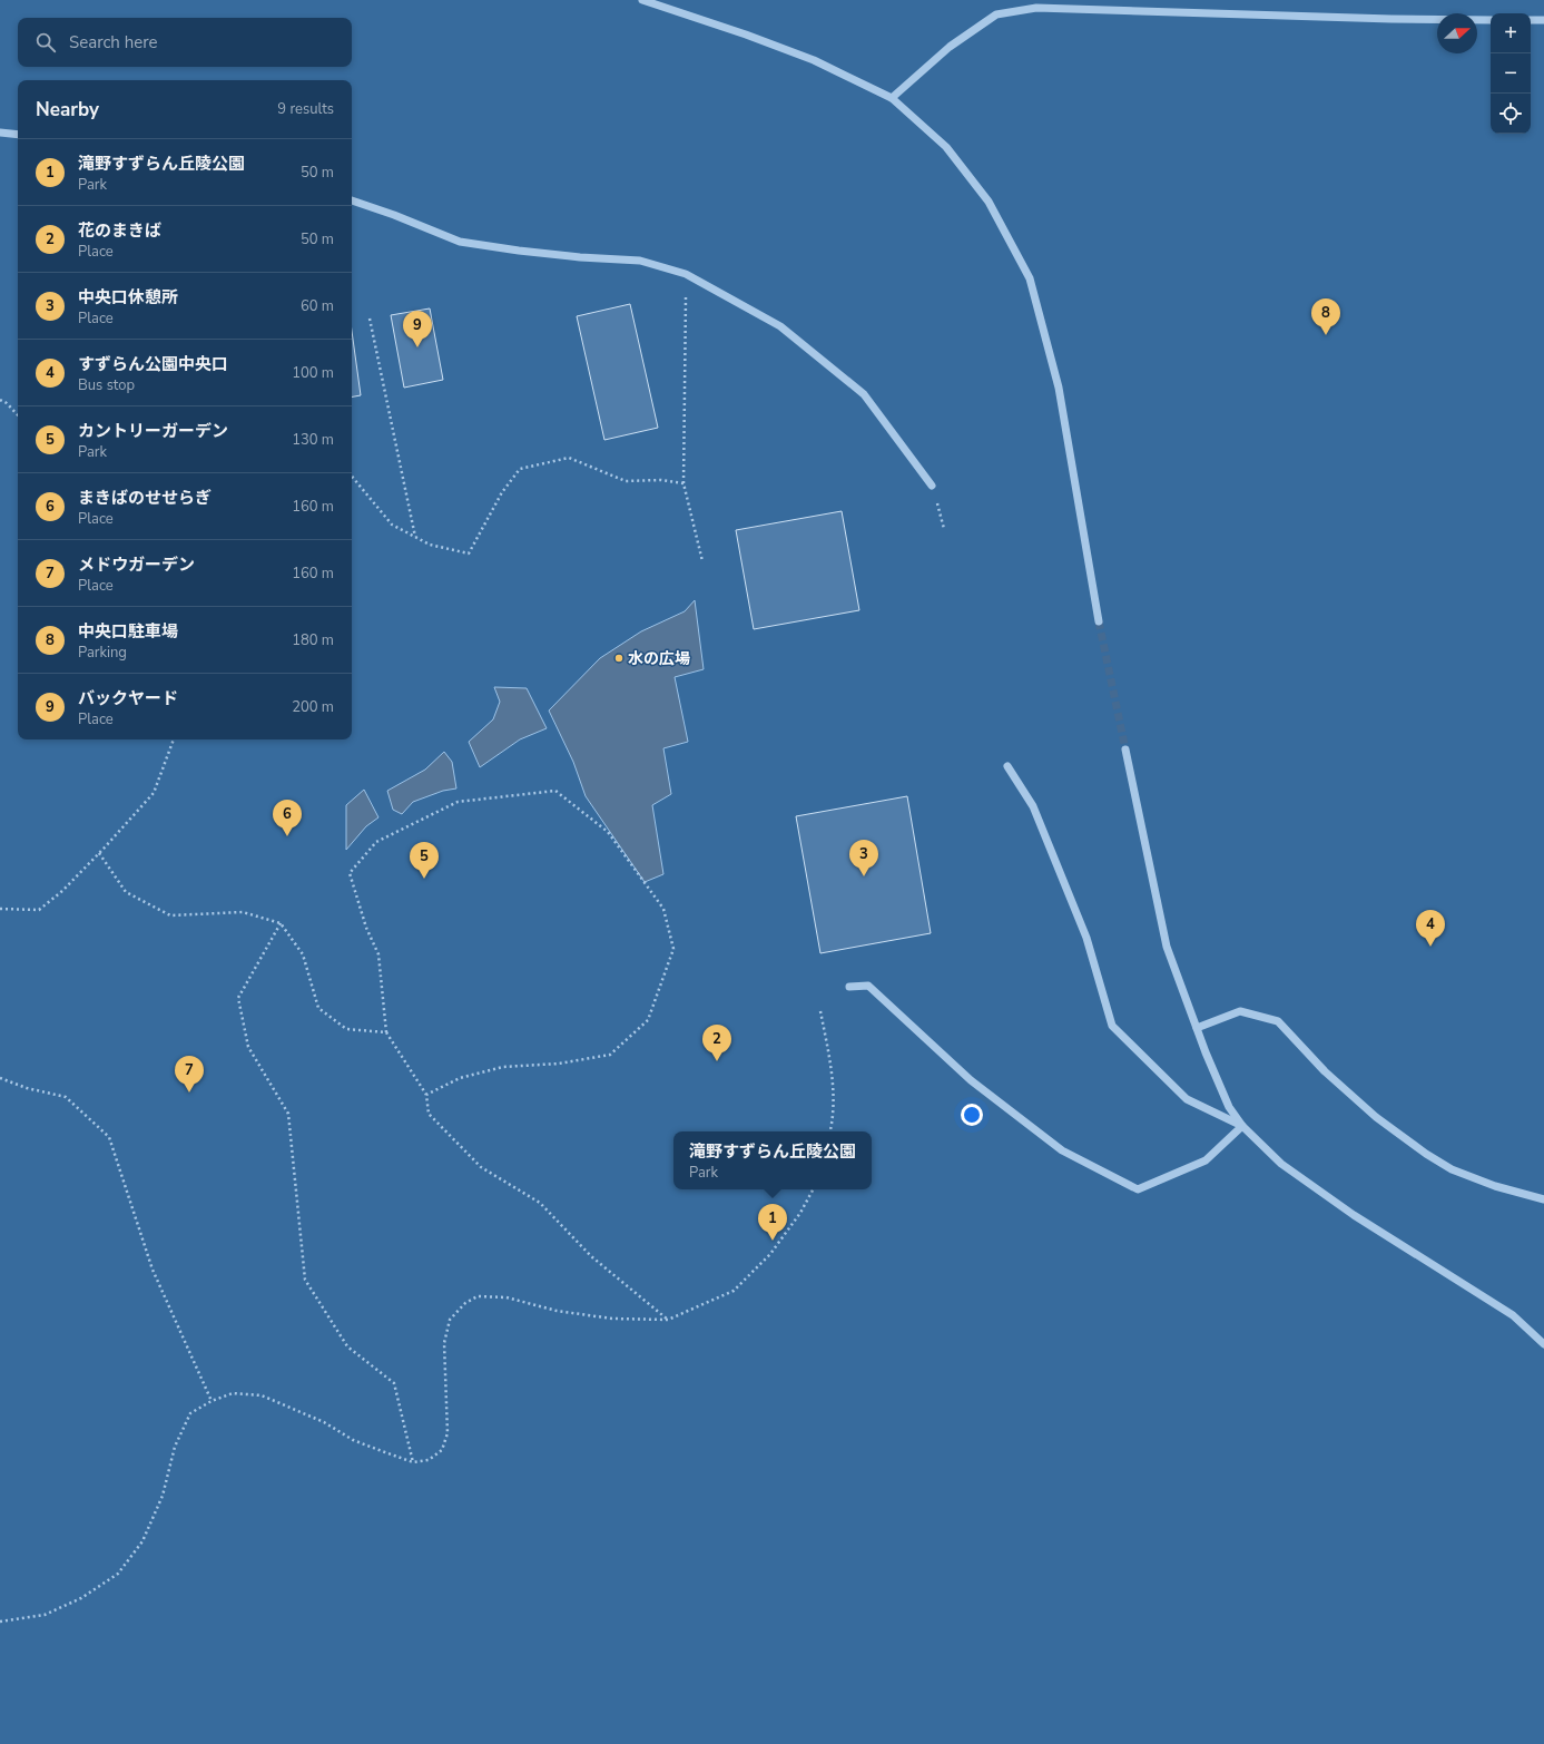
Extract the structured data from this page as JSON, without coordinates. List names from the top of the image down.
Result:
{
  "places": ["水の広場"],
  "north": "right",
  "page": {
    "map_buttons": ["+", "−"],
    "search": "Search here",
    "heading": ["Nearby", "9 results"],
    "list": [
      {
        "mark": "1",
        "name": "滝野すずらん丘陵公園",
        "note": "Park",
        "value": "50 m"
      },
      {
        "mark": "2",
        "name": "花のまきば",
        "note": "Place",
        "value": "50 m"
      },
      {
        "mark": "3",
        "name": "中央口休憩所",
        "note": "Place",
        "value": "60 m"
      },
      {
        "mark": "4",
        "name": "すずらん公園中央口",
        "note": "Bus stop",
        "value": "100 m"
      },
      {
        "mark": "5",
        "name": "カントリーガーデン",
        "note": "Park",
        "value": "130 m"
      },
      {
        "mark": "6",
        "name": "まきばのせせらぎ",
        "note": "Place",
        "value": "160 m"
      },
      {
        "mark": "7",
        "name": "メドウガーデン",
        "note": "Place",
        "value": "160 m"
      },
      {
        "mark": "8",
        "name": "中央口駐車場",
        "note": "Parking",
        "value": "180 m"
      },
      {
        "mark": "9",
        "name": "バックヤード",
        "note": "Place",
        "value": "200 m"
      }
    ],
    "pins": [
      "8",
      "9",
      "6",
      "3",
      "5",
      "4",
      "2",
      "7",
      "1"
    ],
    "popup": ["滝野すずらん丘陵公園", "Park"]
  }
}
